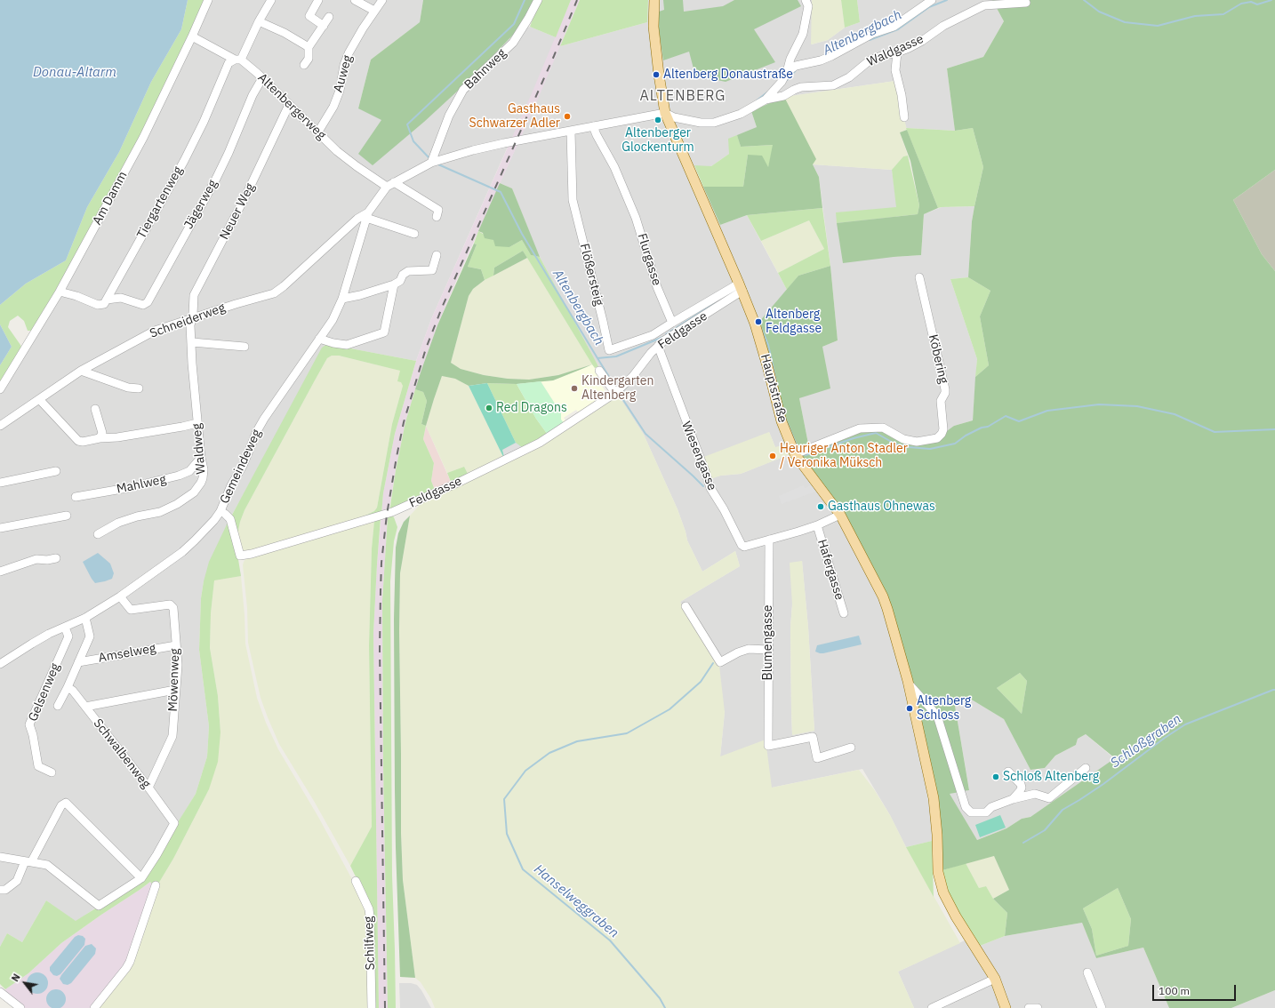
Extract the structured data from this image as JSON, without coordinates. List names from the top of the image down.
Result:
{
  "streets": {
    "main road": ["Hauptstraße"],
    "street": [
      "Waldgasse",
      "Bahnweg",
      "Auweg",
      "Altenbergerweg",
      "Am Damm",
      "Tiergartenweg",
      "Jägerweg",
      "Neuer Weg",
      "Flurgasse",
      "Flößersteig",
      "Schneiderweg",
      "Feldgasse",
      "Köbering",
      "Waldweg",
      "Wiesengasse",
      "Gemeindeweg",
      "Mahlweg",
      "Hafergasse",
      "Blumengasse",
      "Amselweg",
      "Möwenweg",
      "Gelsenweg",
      "Schwalbenweg",
      "Schilfweg"
    ]
  },
  "crossings": [
    ["Auweg", "Altenbergerweg"],
    ["Altenbergerweg", "Am Damm"],
    ["Altenbergerweg", "Tiergartenweg"],
    ["Altenbergerweg", "Jägerweg"],
    ["Altenbergerweg", "Neuer Weg"],
    ["Altenbergerweg", "Gemeindeweg"],
    ["Tiergartenweg", "Jägerweg"],
    ["Neuer Weg", "Schneiderweg"],
    ["Neuer Weg", "Waldweg"],
    ["Flurgasse", "Flößersteig"],
    ["Schneiderweg", "Waldweg"],
    ["Schneiderweg", "Gemeindeweg"],
    ["Feldgasse", "Hauptstraße"],
    ["Feldgasse", "Wiesengasse"],
    ["Feldgasse", "Gemeindeweg"],
    ["Köbering", "Hauptstraße"],
    ["Hauptstraße", "Wiesengasse"],
    ["Waldweg", "Mahlweg"],
    ["Wiesengasse", "Hafergasse"],
    ["Wiesengasse", "Blumengasse"],
    ["Gemeindeweg", "Möwenweg"],
    ["Gemeindeweg", "Gelsenweg"],
    ["Amselweg", "Möwenweg"],
    ["Möwenweg", "Schwalbenweg"]
  ],
  "districts": ["ALTENBERG"],
  "water": [
    "Altenbergbach",
    "Donau-Altarm",
    "Schloßgraben",
    "Hanselweggraben"
  ],
  "places": [
    "Altenberg Donaustraße",
    "Gasthaus Schwarzer Adler",
    "Altenberger Glockenturm",
    "Altenberg Feldgasse",
    "Kindergarten Altenberg",
    "Red Dragons",
    "Heuriger Anton Stadler / Veronika Müksch",
    "Gasthaus Ohnewas",
    "Altenberg Schloss",
    "Schloß Altenberg"
  ],
  "scale_bar": "100 m",
  "north": "top left"
}
